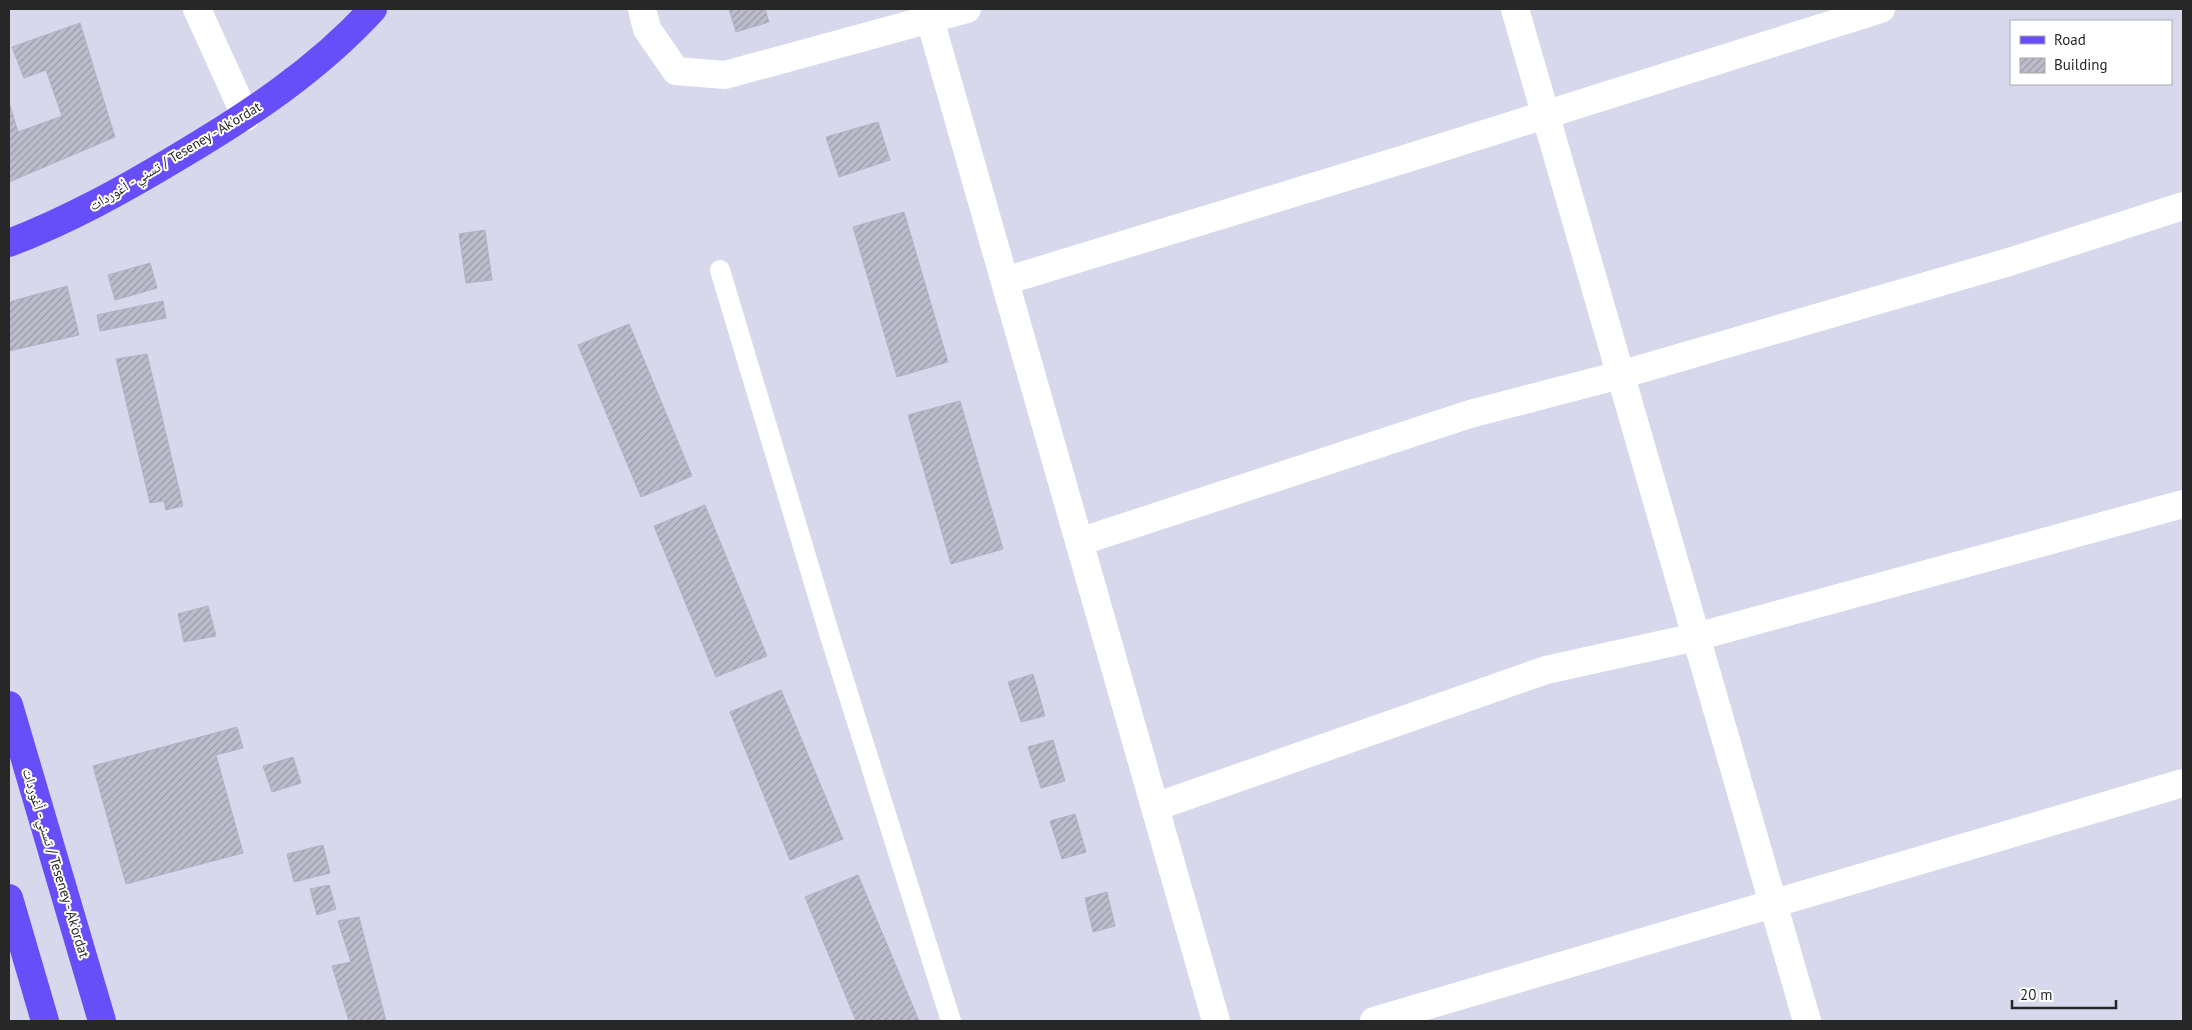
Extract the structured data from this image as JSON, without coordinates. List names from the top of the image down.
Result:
{
  "streets": {
    "main road": ["تسني - أغوردات / Teseney - Ak'ordat"]
  },
  "legend": ["Road", "Building"],
  "scale_bar": "20 m"
}
